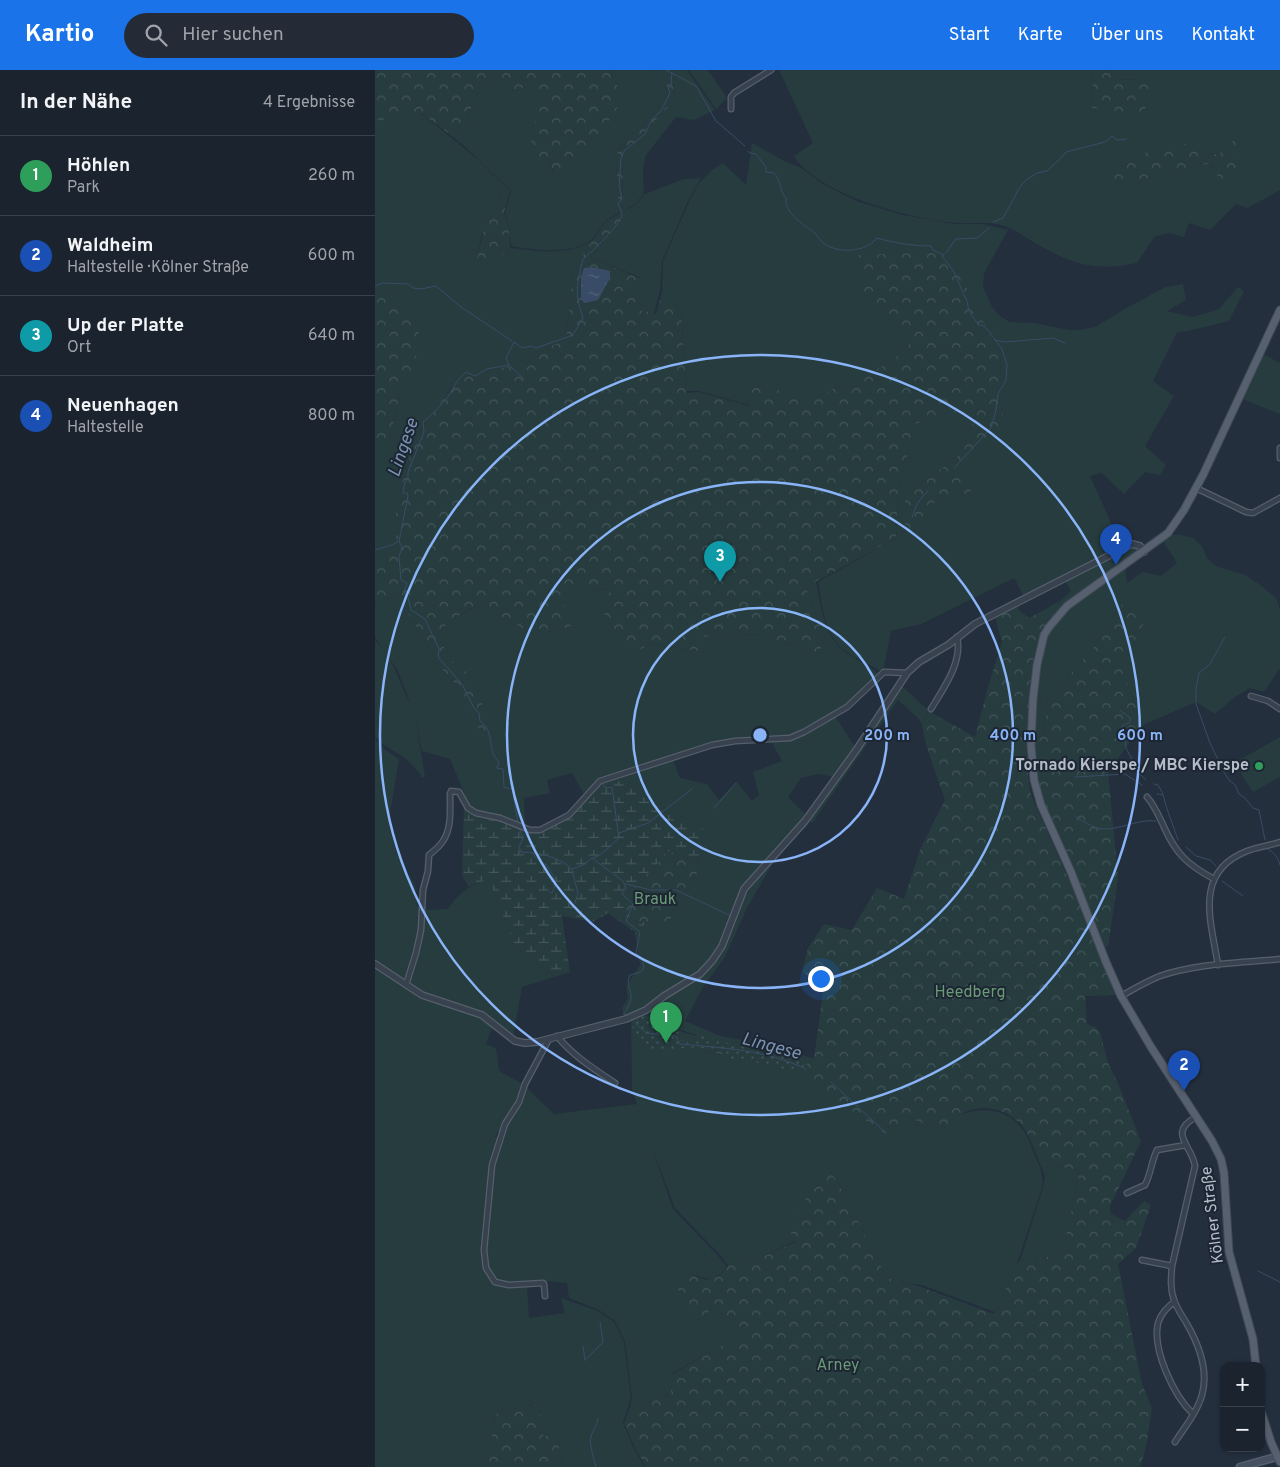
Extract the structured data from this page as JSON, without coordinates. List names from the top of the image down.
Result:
{
  "streets": {
    "main road": ["Kölner Straße"]
  },
  "water": ["Lingese"],
  "parks": ["Brauk", "Heedberg", "Arney"],
  "places": ["Tornado Kierspe / MBC Kierspe"],
  "page": {
    "header": "Kartio",
    "search": "Hier suchen",
    "nav": [
      "Start",
      "Karte",
      "Über uns",
      "Kontakt"
    ],
    "heading": ["In der Nähe", "4 Ergebnisse"],
    "list": [
      {
        "mark": "1",
        "name": "Höhlen",
        "note": "Park",
        "value": "260 m"
      },
      {
        "mark": "2",
        "name": "Waldheim",
        "note": "Haltestelle · Kölner Straße",
        "value": "600 m"
      },
      {
        "mark": "3",
        "name": "Up der Platte",
        "note": "Ort",
        "value": "640 m"
      },
      {
        "mark": "4",
        "name": "Neuenhagen",
        "note": "Haltestelle",
        "value": "800 m"
      }
    ],
    "pins": [
      "4",
      "3",
      "1",
      "2"
    ],
    "map_buttons": ["+", "−"]
  },
  "rings": ["200 m", "400 m", "600 m"]
}
